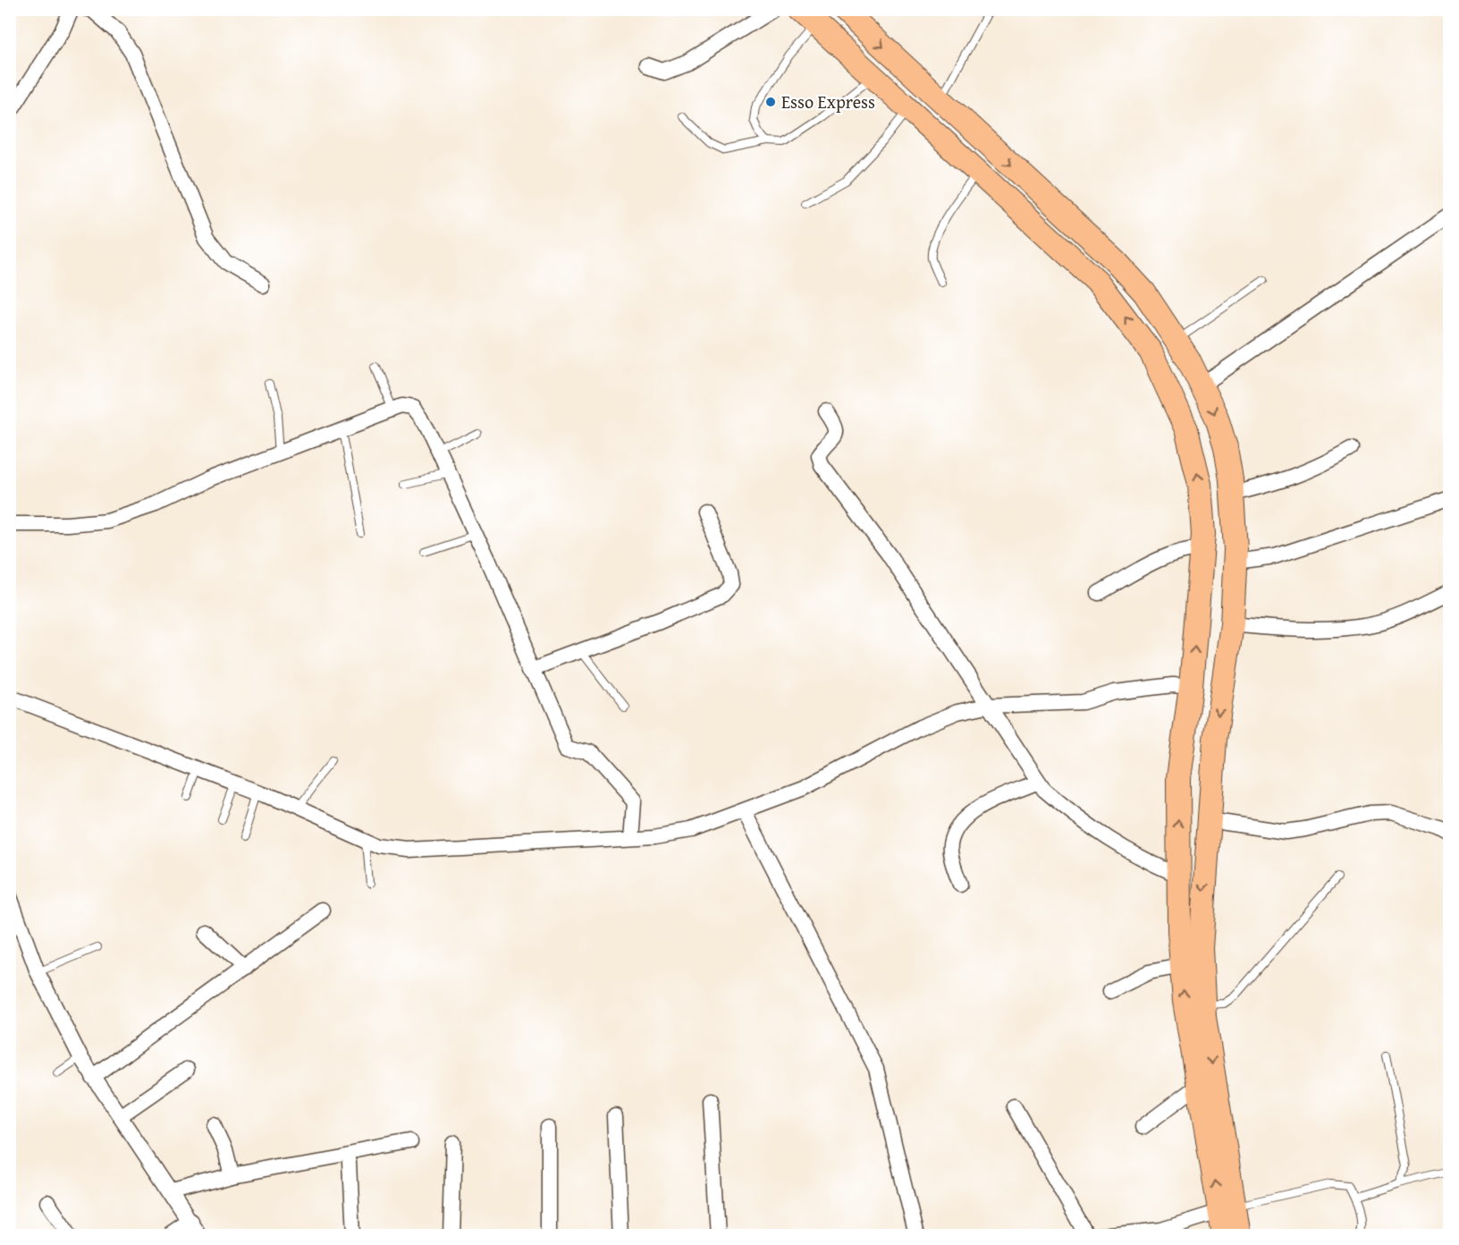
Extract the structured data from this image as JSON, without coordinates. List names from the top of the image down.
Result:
{
  "places": ["Esso Express"]
}
